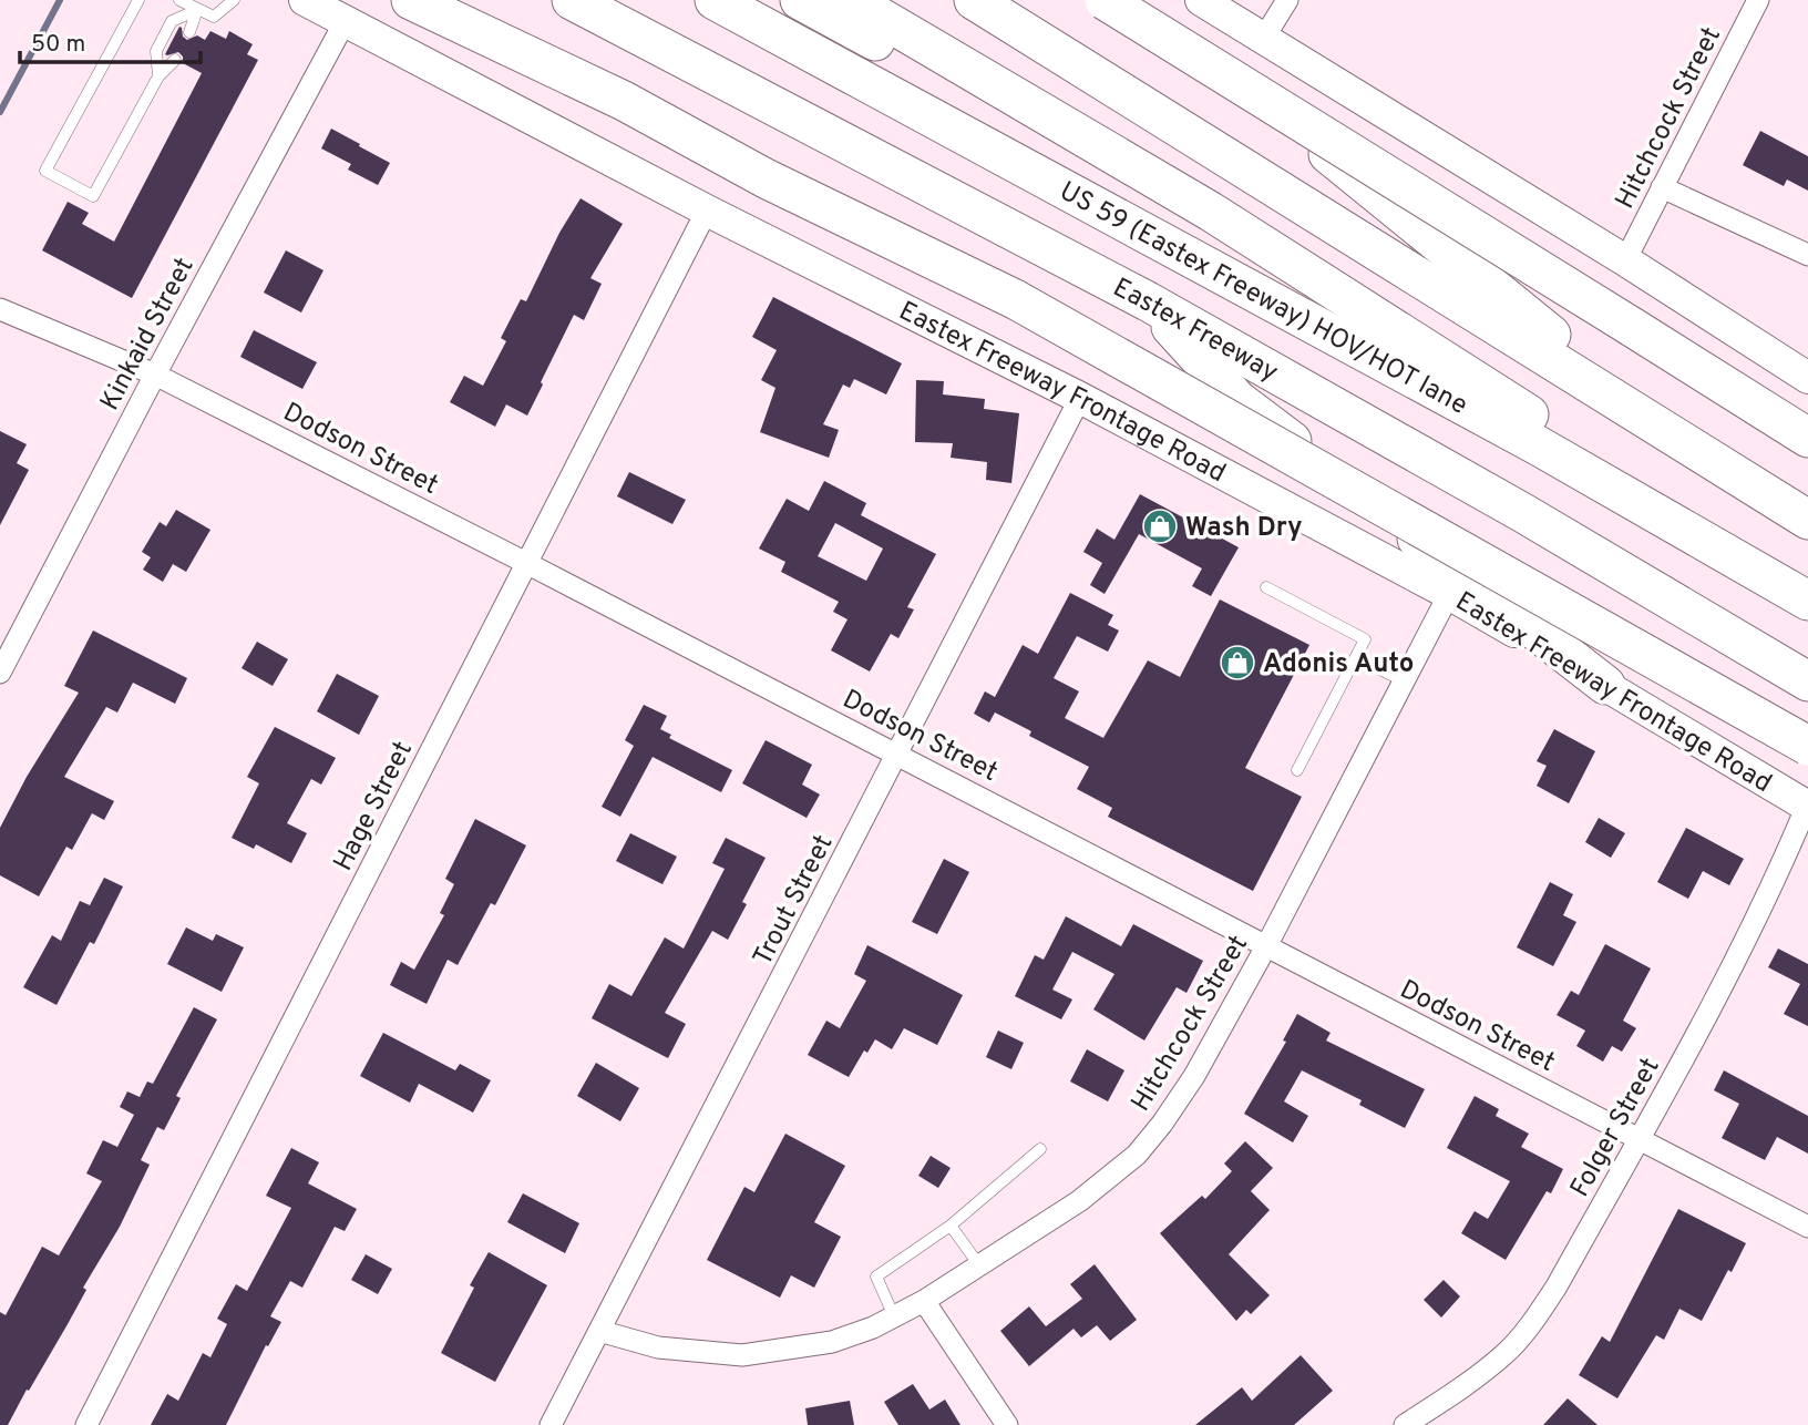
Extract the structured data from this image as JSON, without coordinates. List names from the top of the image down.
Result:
{
  "streets": {
    "highway": ["US 59 (Eastex Freeway) HOV/HOT lane", "Eastex Freeway"],
    "main road": ["Eastex Freeway Frontage Road"],
    "street": [
      "Hitchcock Street",
      "Kinkaid Street",
      "Dodson Street",
      "Hage Street",
      "Trout Street",
      "Folger Street"
    ]
  },
  "crossings": [
    ["Hitchcock Street", "Eastex Freeway Frontage Road"],
    ["Hitchcock Street", "Dodson Street"],
    ["Hitchcock Street", "Trout Street"],
    ["Kinkaid Street", "Eastex Freeway Frontage Road"],
    ["Kinkaid Street", "Dodson Street"],
    ["Eastex Freeway Frontage Road", "Hage Street"],
    ["Eastex Freeway Frontage Road", "Trout Street"],
    ["Eastex Freeway Frontage Road", "Folger Street"],
    ["Dodson Street", "Hage Street"],
    ["Dodson Street", "Trout Street"],
    ["Dodson Street", "Folger Street"]
  ],
  "places": {
    "shop": ["Wash Dry", "Adonis Auto"]
  },
  "scale_bar": "50 m"
}
